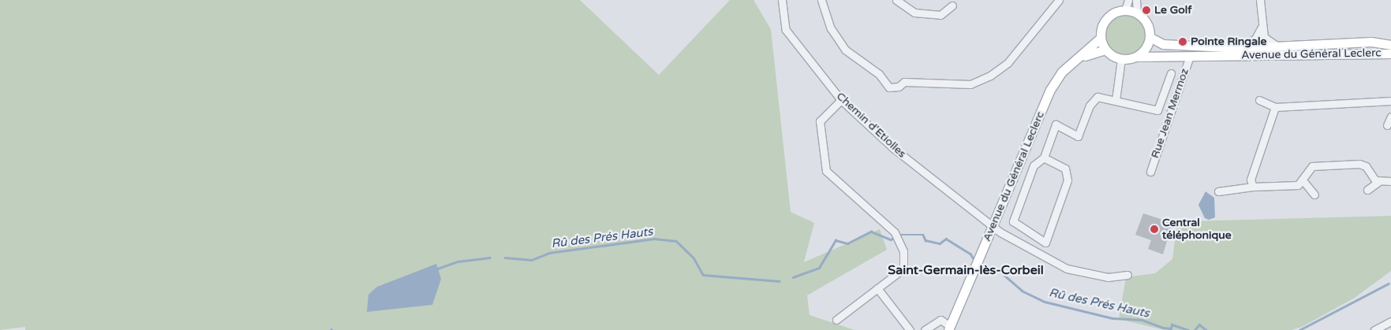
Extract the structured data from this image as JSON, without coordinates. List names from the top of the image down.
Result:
{
  "streets": {
    "main road": ["Avenue du Général Leclerc"],
    "street": ["Rue Jean Mermoz", "Chemin d'Etiolles"]
  },
  "crossings": [
    ["Avenue du Général Leclerc", "Rue Jean Mermoz"],
    ["Avenue du Général Leclerc", "Chemin d'Etiolles"]
  ],
  "districts": ["Saint-Germain-lès-Corbeil"],
  "water": ["Rû des Prés Hauts"],
  "places": ["Le Golf", "Pointe Ringale", "Central téléphonique"]
}
